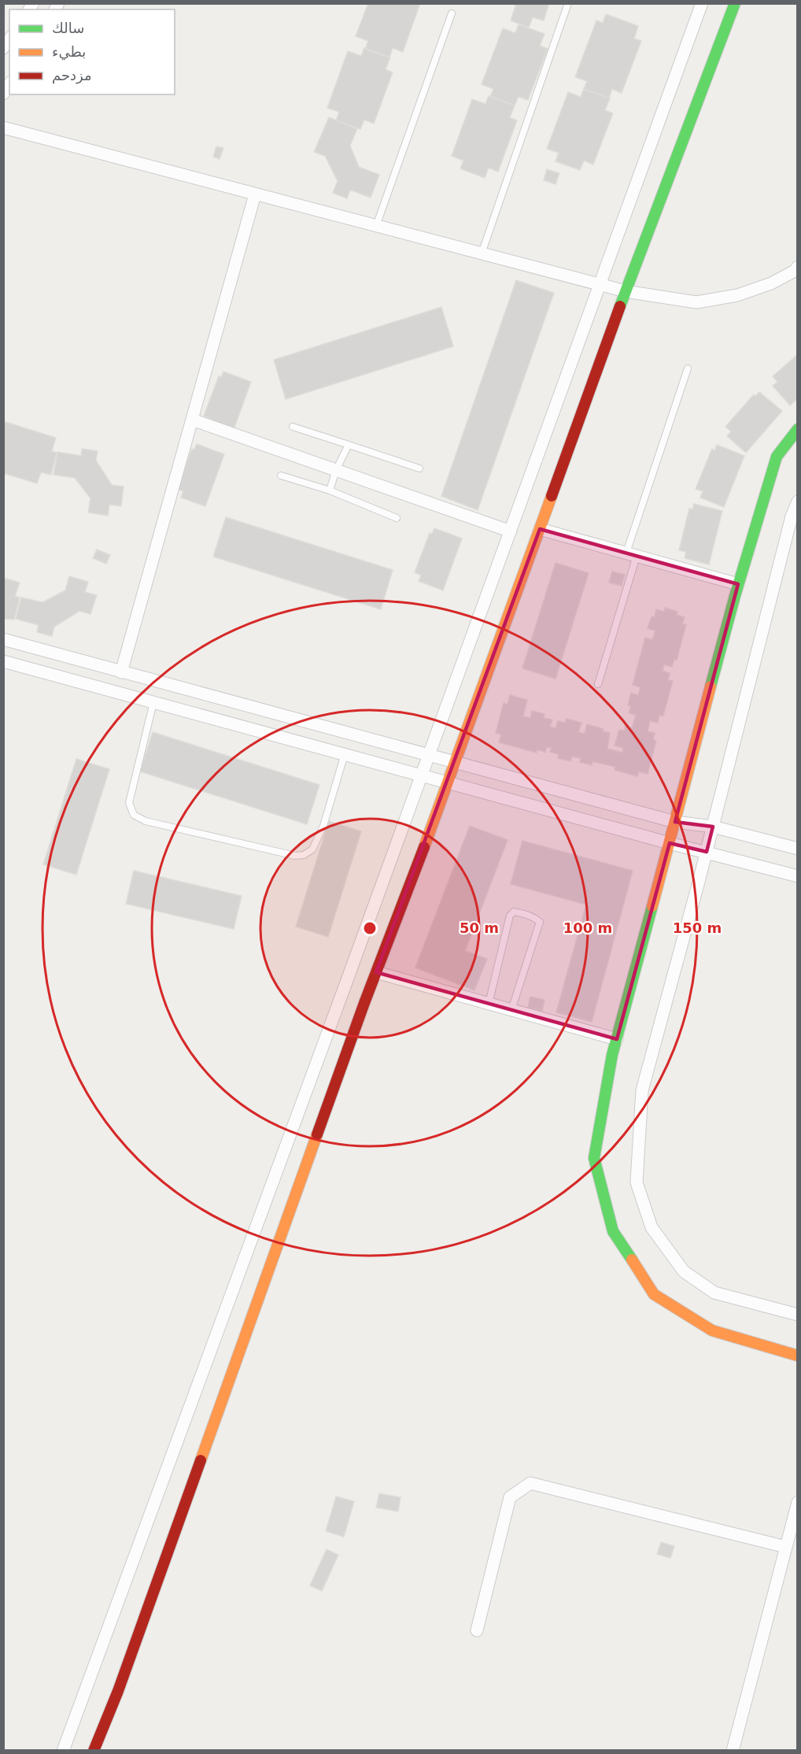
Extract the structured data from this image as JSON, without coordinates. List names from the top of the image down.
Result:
{
  "legend": ["سالك", "بطيء", "مزدحم"],
  "rings": ["50 m", "100 m", "150 m"]
}
